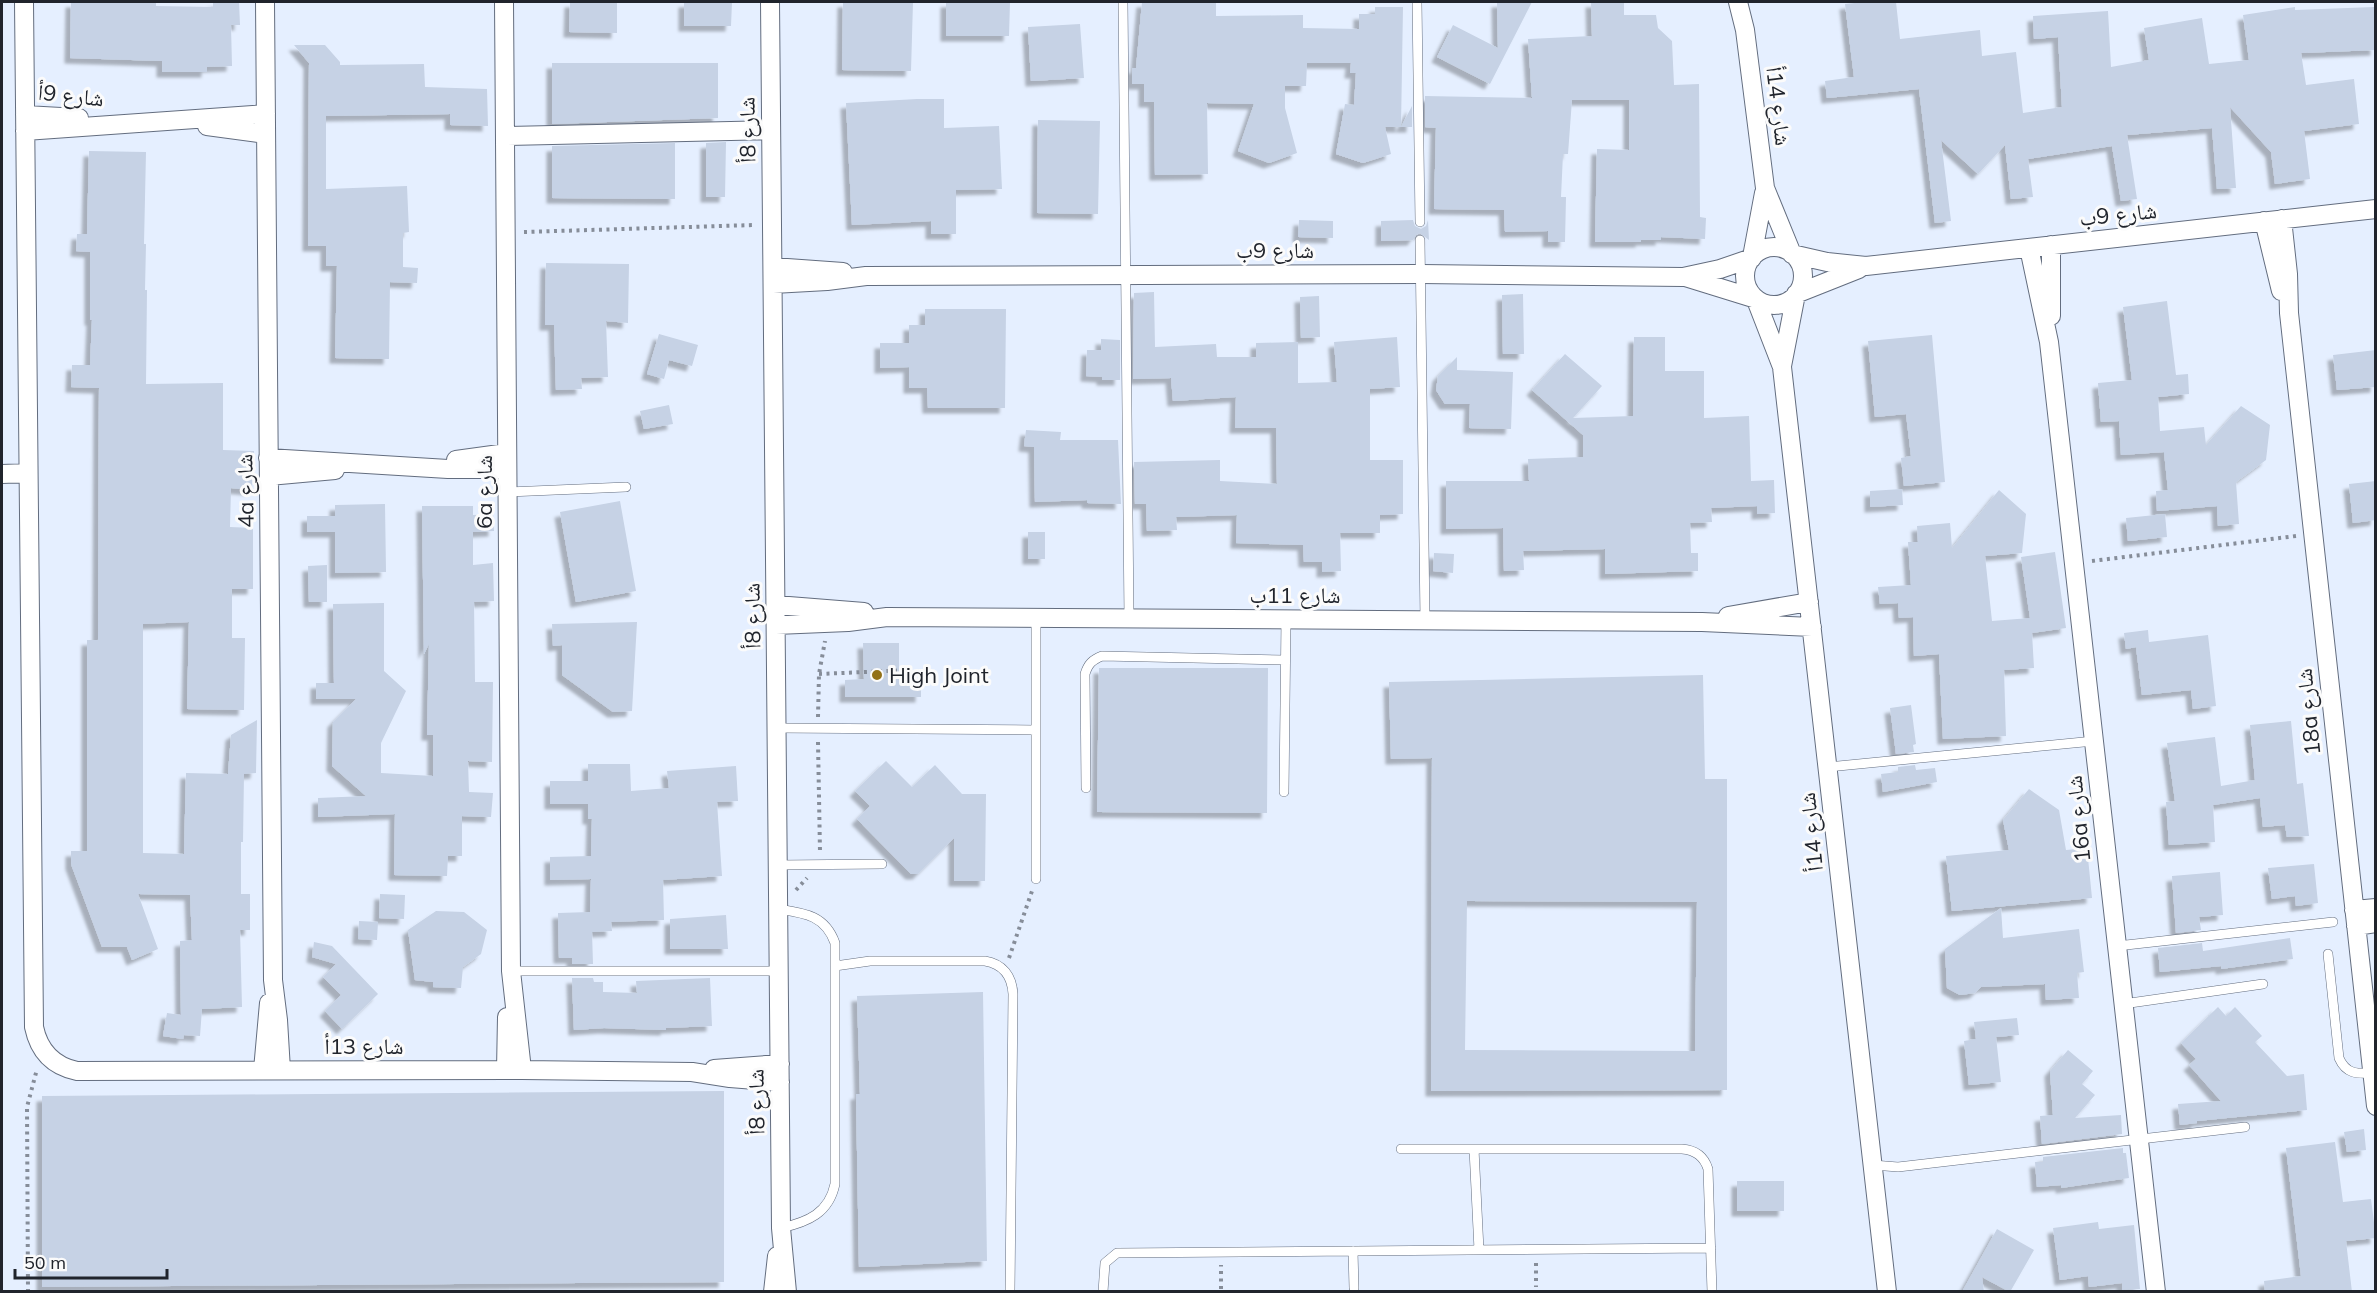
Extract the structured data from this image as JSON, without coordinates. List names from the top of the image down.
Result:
{
  "streets": {
    "street": [
      "شارع 9أ",
      "شارع 14أ",
      "شارع 8أ",
      "شارع 9ب",
      "4a شارع",
      "6a شارع",
      "شارع 11ب",
      "18a شارع",
      "16a شارع",
      "شارع 13أ"
    ]
  },
  "crossings": [
    ["شارع 9أ", "4a شارع"],
    ["شارع 14أ", "شارع 9ب"],
    ["شارع 14أ", "شارع 11ب"],
    ["شارع 8أ", "شارع 9ب"],
    ["شارع 8أ", "شارع 11ب"],
    ["شارع 8أ", "شارع 13أ"],
    ["شارع 9ب", "18a شارع"],
    ["شارع 9ب", "16a شارع"],
    ["4a شارع", "شارع 13أ"],
    ["6a شارع", "شارع 13أ"]
  ],
  "places": ["High Joint"],
  "scale_bar": "50 m"
}
